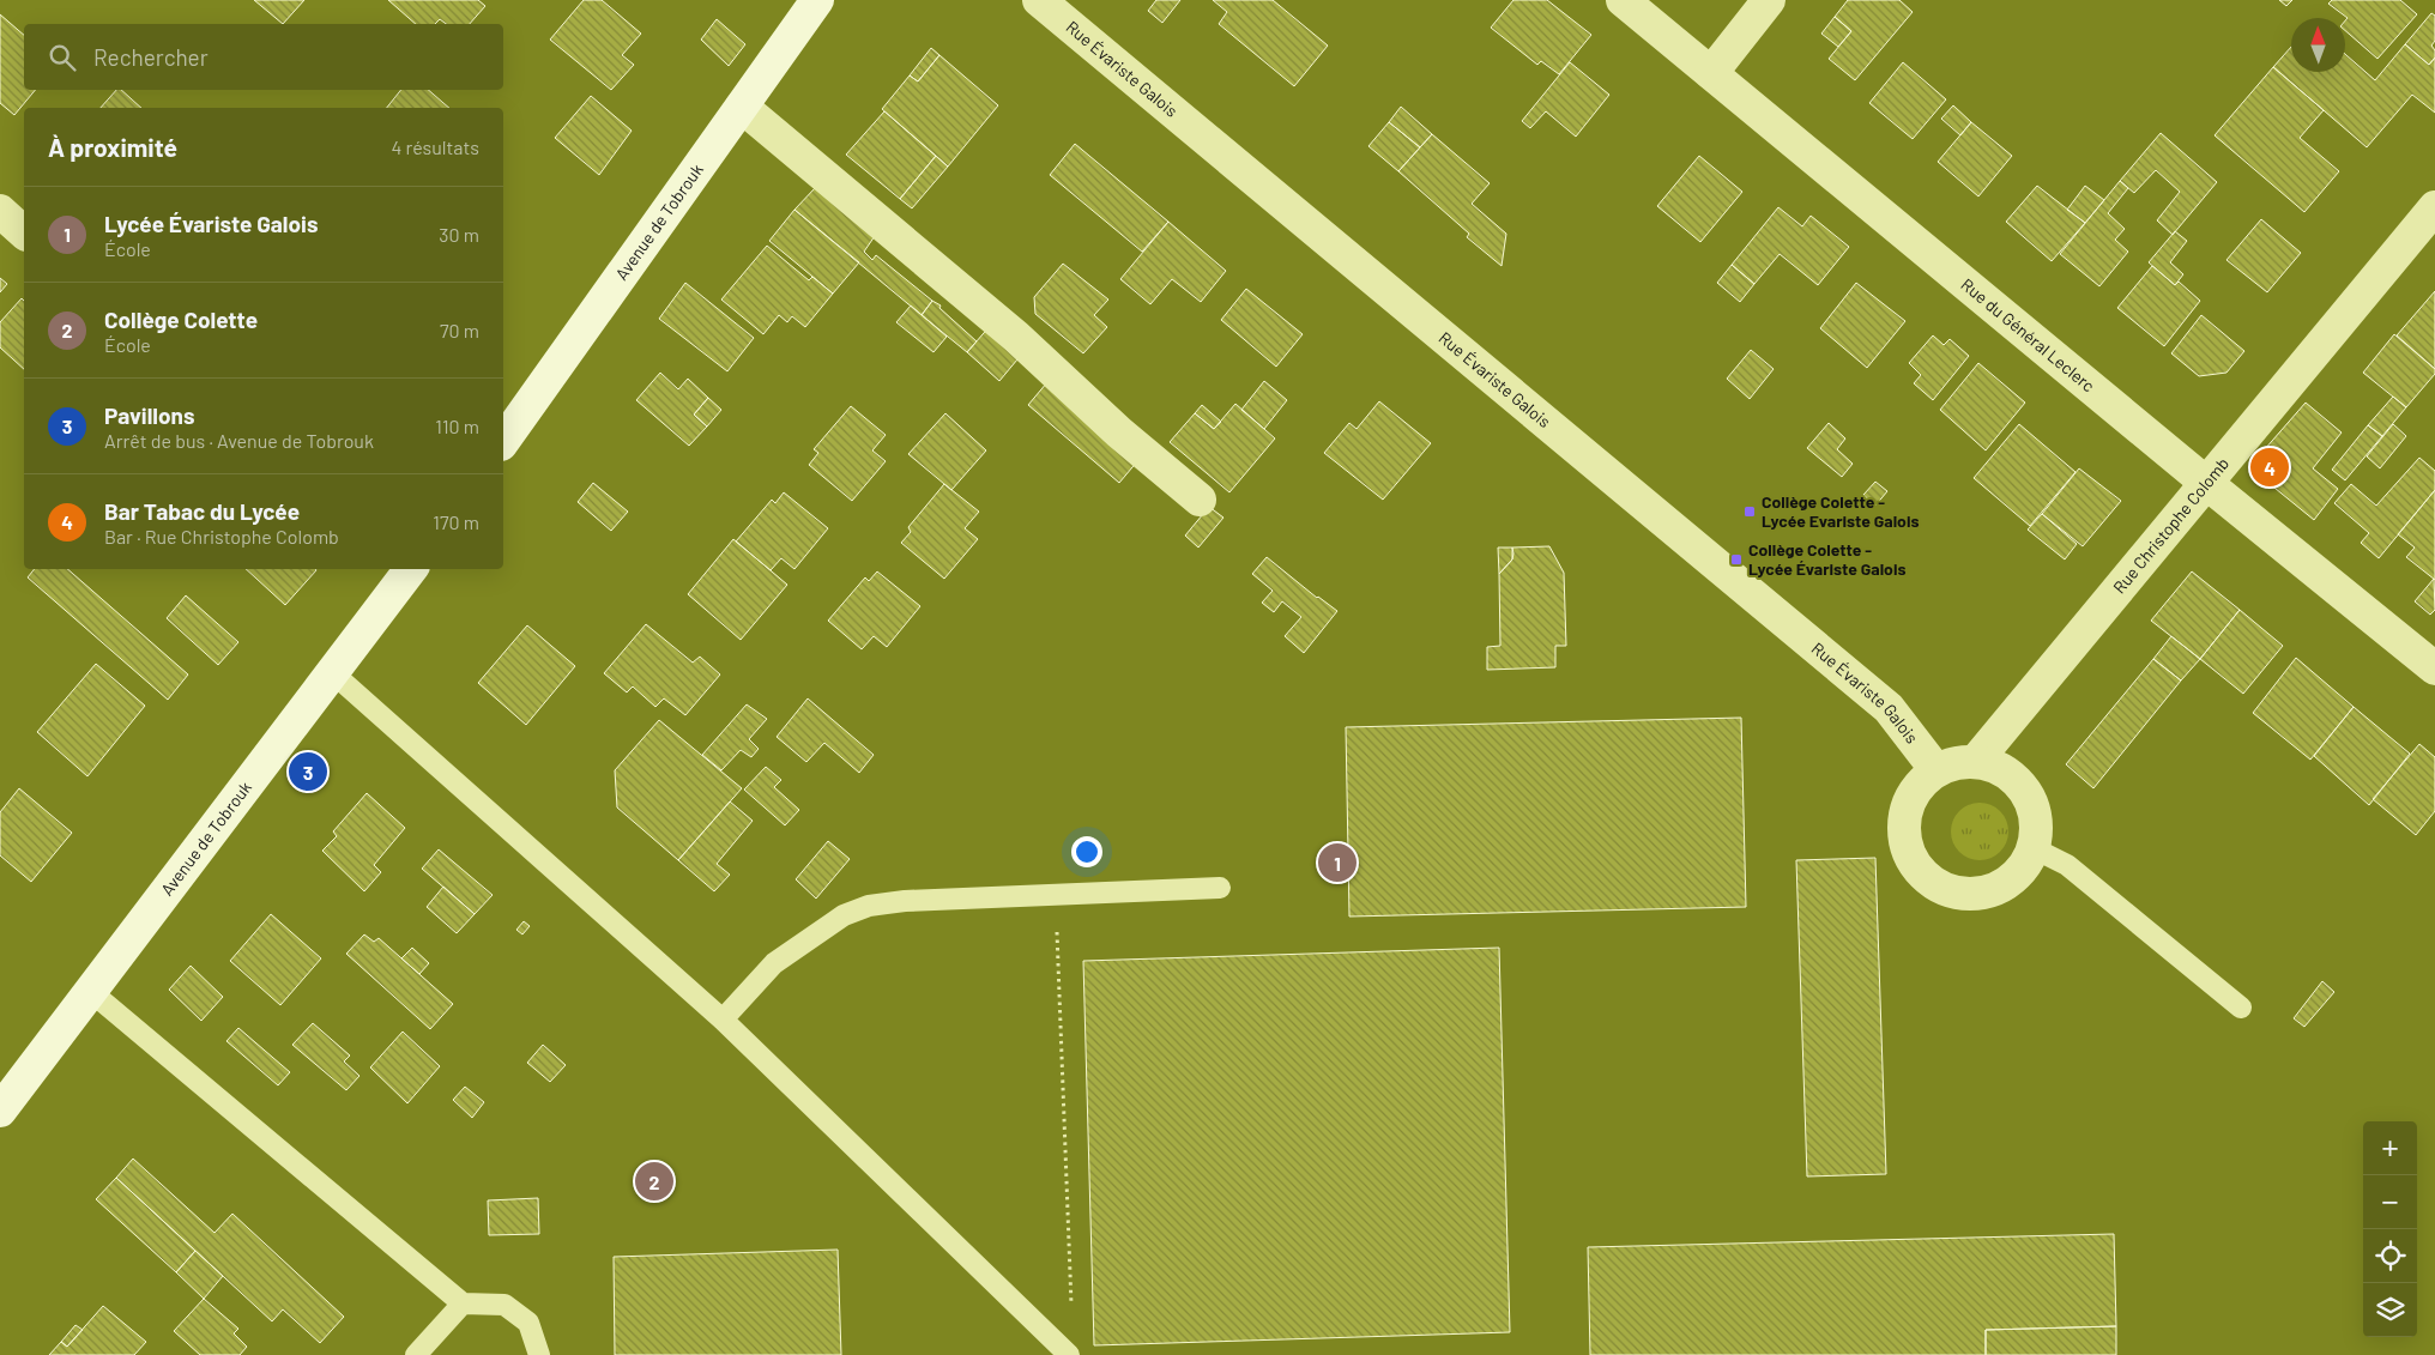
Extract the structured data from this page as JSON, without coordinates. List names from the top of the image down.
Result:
{
  "streets": {
    "street": [
      "Rue Évariste Galois",
      "Avenue de Tobrouk",
      "Rue du Général Leclerc",
      "Rue Christophe Colomb"
    ]
  },
  "crossings": [
    ["Rue Évariste Galois", "Rue Christophe Colomb"],
    ["Rue du Général Leclerc", "Rue Christophe Colomb"]
  ],
  "places": {
    "transit": ["Collège Colette - Lycée Evariste Galois", "Collège Colette - Lycée Évariste Galois"]
  },
  "north": "top",
  "page": {
    "search": "Rechercher",
    "heading": ["À proximité", "4 résultats"],
    "list": [
      {
        "mark": "1",
        "name": "Lycée Évariste Galois",
        "note": "École",
        "value": "30 m"
      },
      {
        "mark": "2",
        "name": "Collège Colette",
        "note": "École",
        "value": "70 m"
      },
      {
        "mark": "3",
        "name": "Pavillons",
        "note": "Arrêt de bus · Avenue de Tobrouk",
        "value": "110 m"
      },
      {
        "mark": "4",
        "name": "Bar Tabac du Lycée",
        "note": "Bar · Rue Christophe Colomb",
        "value": "170 m"
      }
    ],
    "pins": [
      "4",
      "3",
      "1",
      "2"
    ],
    "map_buttons": ["+", "−"]
  }
}
